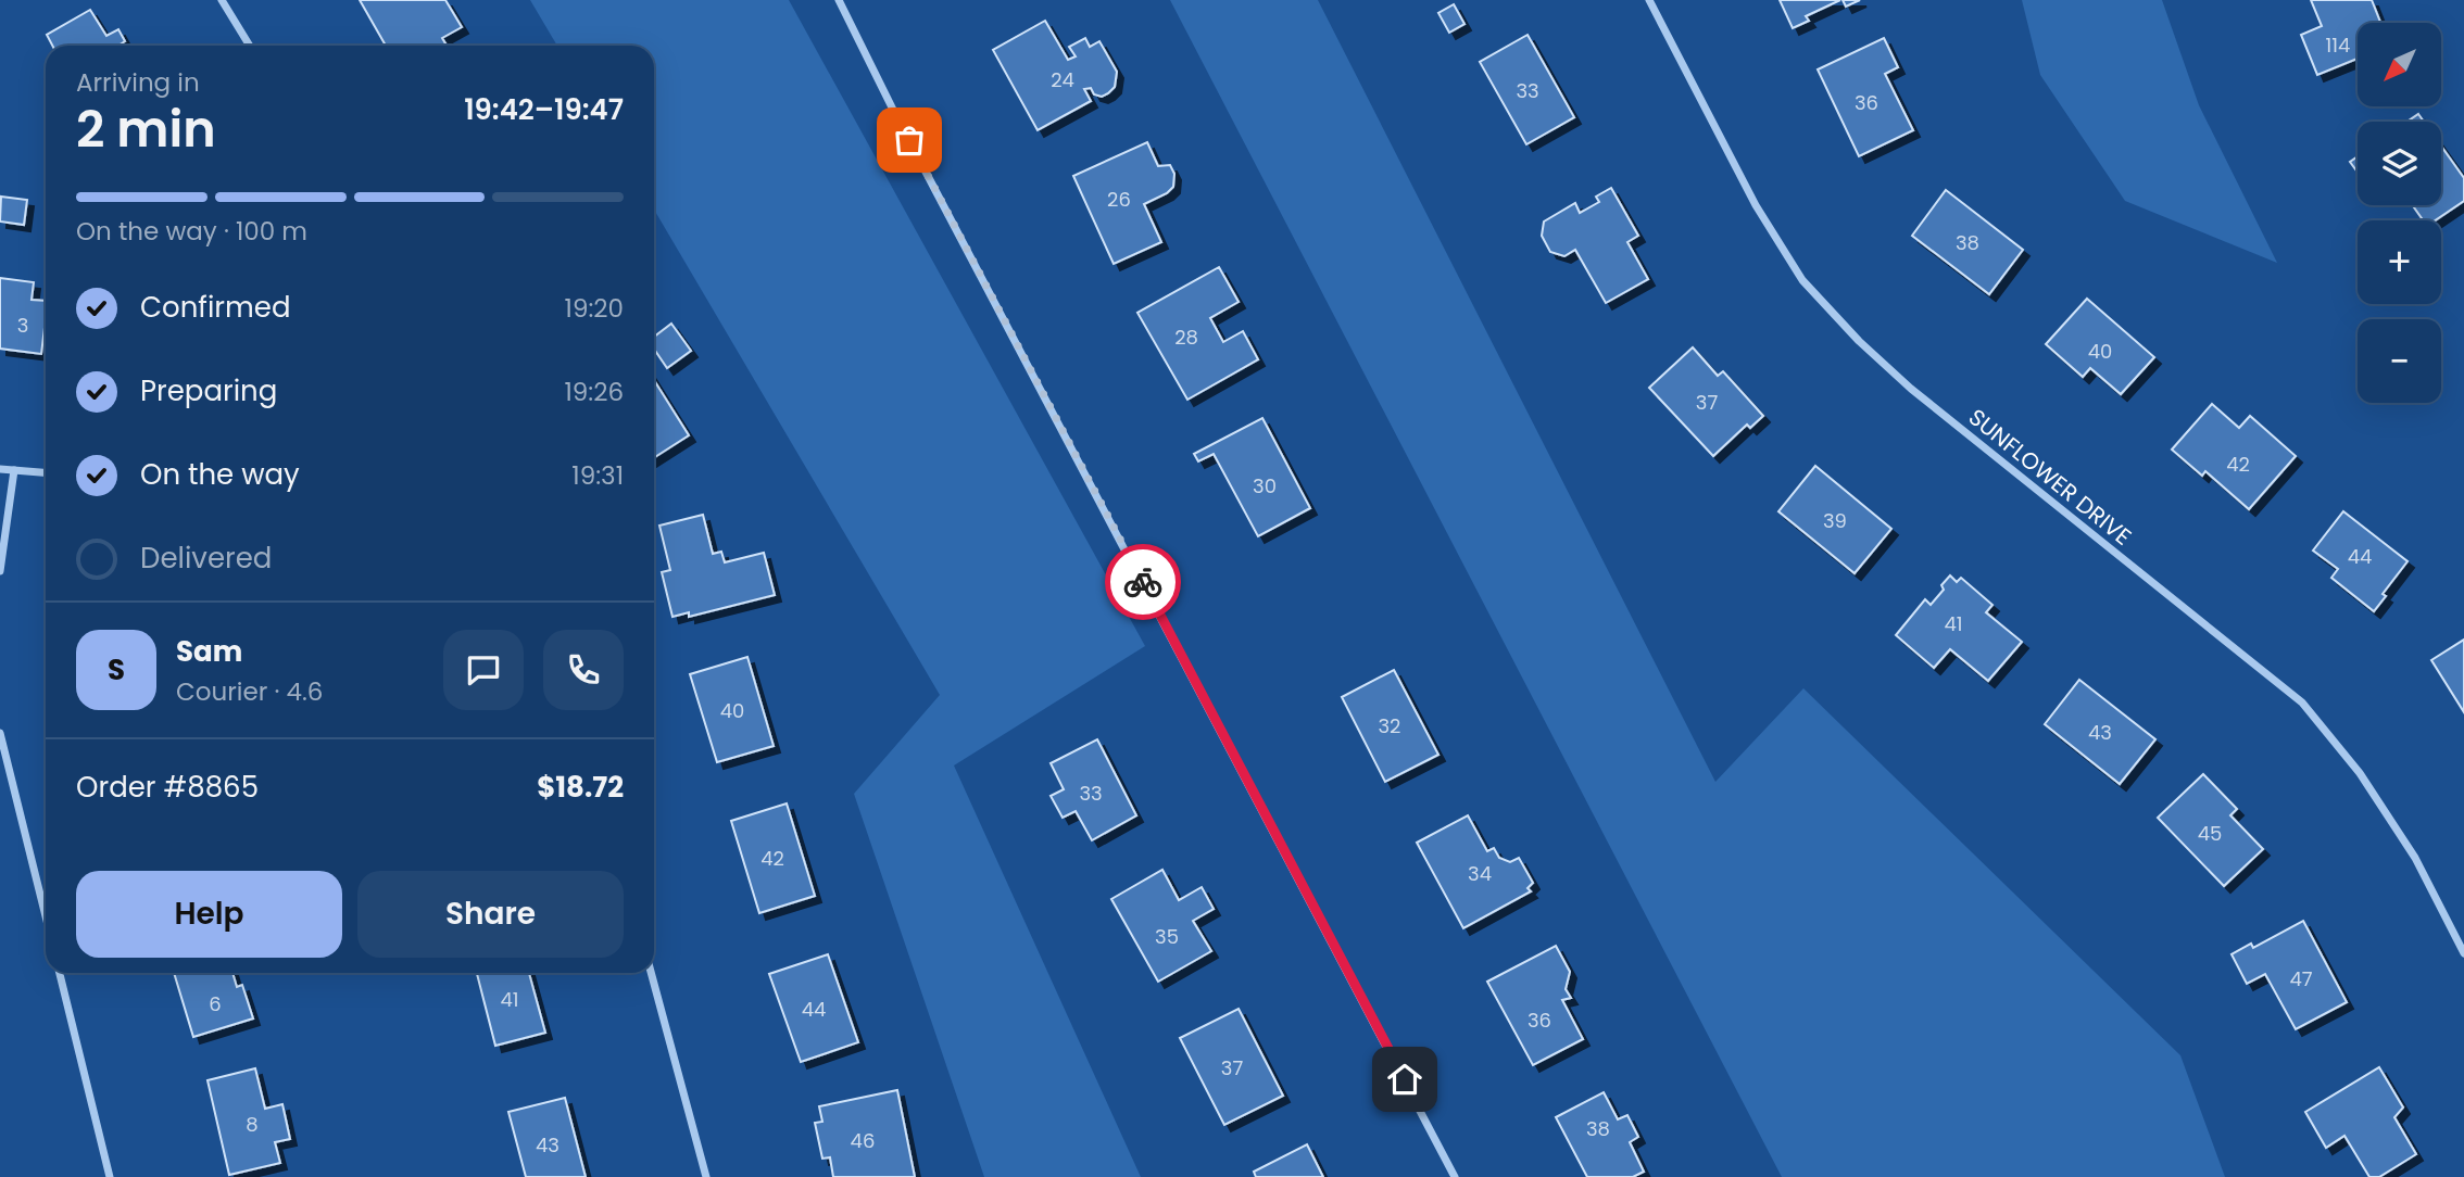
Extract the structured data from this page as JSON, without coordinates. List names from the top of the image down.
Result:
{
  "streets": {
    "street": ["SUNFLOWER DRIVE"]
  },
  "house_numbers": [
    "114",
    "24",
    "33",
    "36",
    "26",
    "38",
    "3",
    "28",
    "40",
    "37",
    "42",
    "30",
    "39",
    "44",
    "41",
    "40",
    "32",
    "43",
    "33",
    "45",
    "42",
    "34",
    "35",
    "47",
    "41",
    "6",
    "44",
    "36",
    "37",
    "8",
    "38",
    "46",
    "43"
  ],
  "north": "bottom left",
  "page": {
    "map_buttons": ["+", "−"],
    "heading": ["2 min", "Arriving in", "19:42–19:47"],
    "panel": [
      "Sam",
      "Courier · 4.6",
      "Order #8865",
      "$18.72"
    ],
    "bar": "On the way · 100 m",
    "list": [
      ["Confirmed", "19:20"],
      ["Preparing", "19:26"],
      ["On the way", "19:31"],
      "Delivered"
    ],
    "round": "S",
    "buttons": ["Help", "Share"]
  }
}
